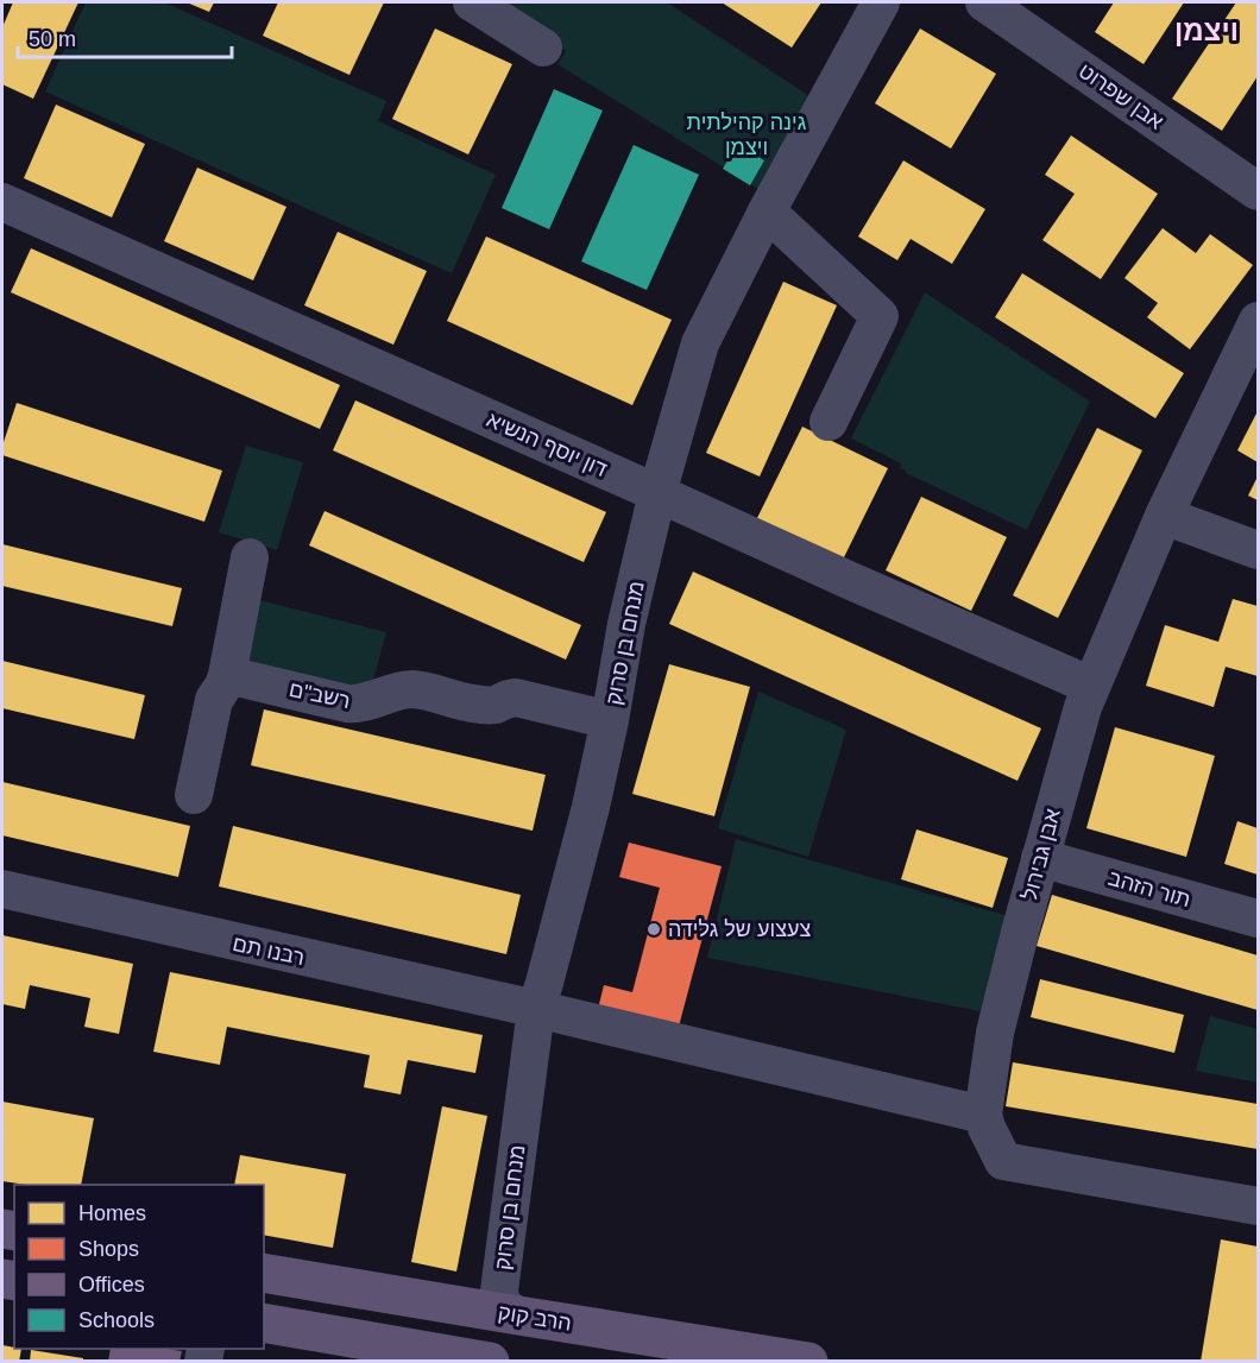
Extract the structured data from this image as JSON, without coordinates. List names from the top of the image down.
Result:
{
  "streets": {
    "main road": ["הרב קוק"],
    "street": [
      "אבן שפרוט",
      "דון יוסף הנשיא",
      "מנחם בן סרוק",
      "רשב\"ם",
      "אבן גבירול",
      "תור הזהב",
      "רבנו תם"
    ]
  },
  "crossings": [
    ["דון יוסף הנשיא", "מנחם בן סרוק"],
    ["דון יוסף הנשיא", "אבן גבירול"],
    ["מנחם בן סרוק", "רשב\"ם"],
    ["מנחם בן סרוק", "רבנו תם"],
    ["מנחם בן סרוק", "הרב קוק"],
    ["אבן גבירול", "תור הזהב"],
    ["אבן גבירול", "רבנו תם"]
  ],
  "districts": ["ויצמן"],
  "parks": ["גינה קהילתית ויצמן"],
  "places": ["צעצוע של גלידה"],
  "legend": [
    "Homes",
    "Shops",
    "Offices",
    "Schools"
  ],
  "scale_bar": "50 m"
}
